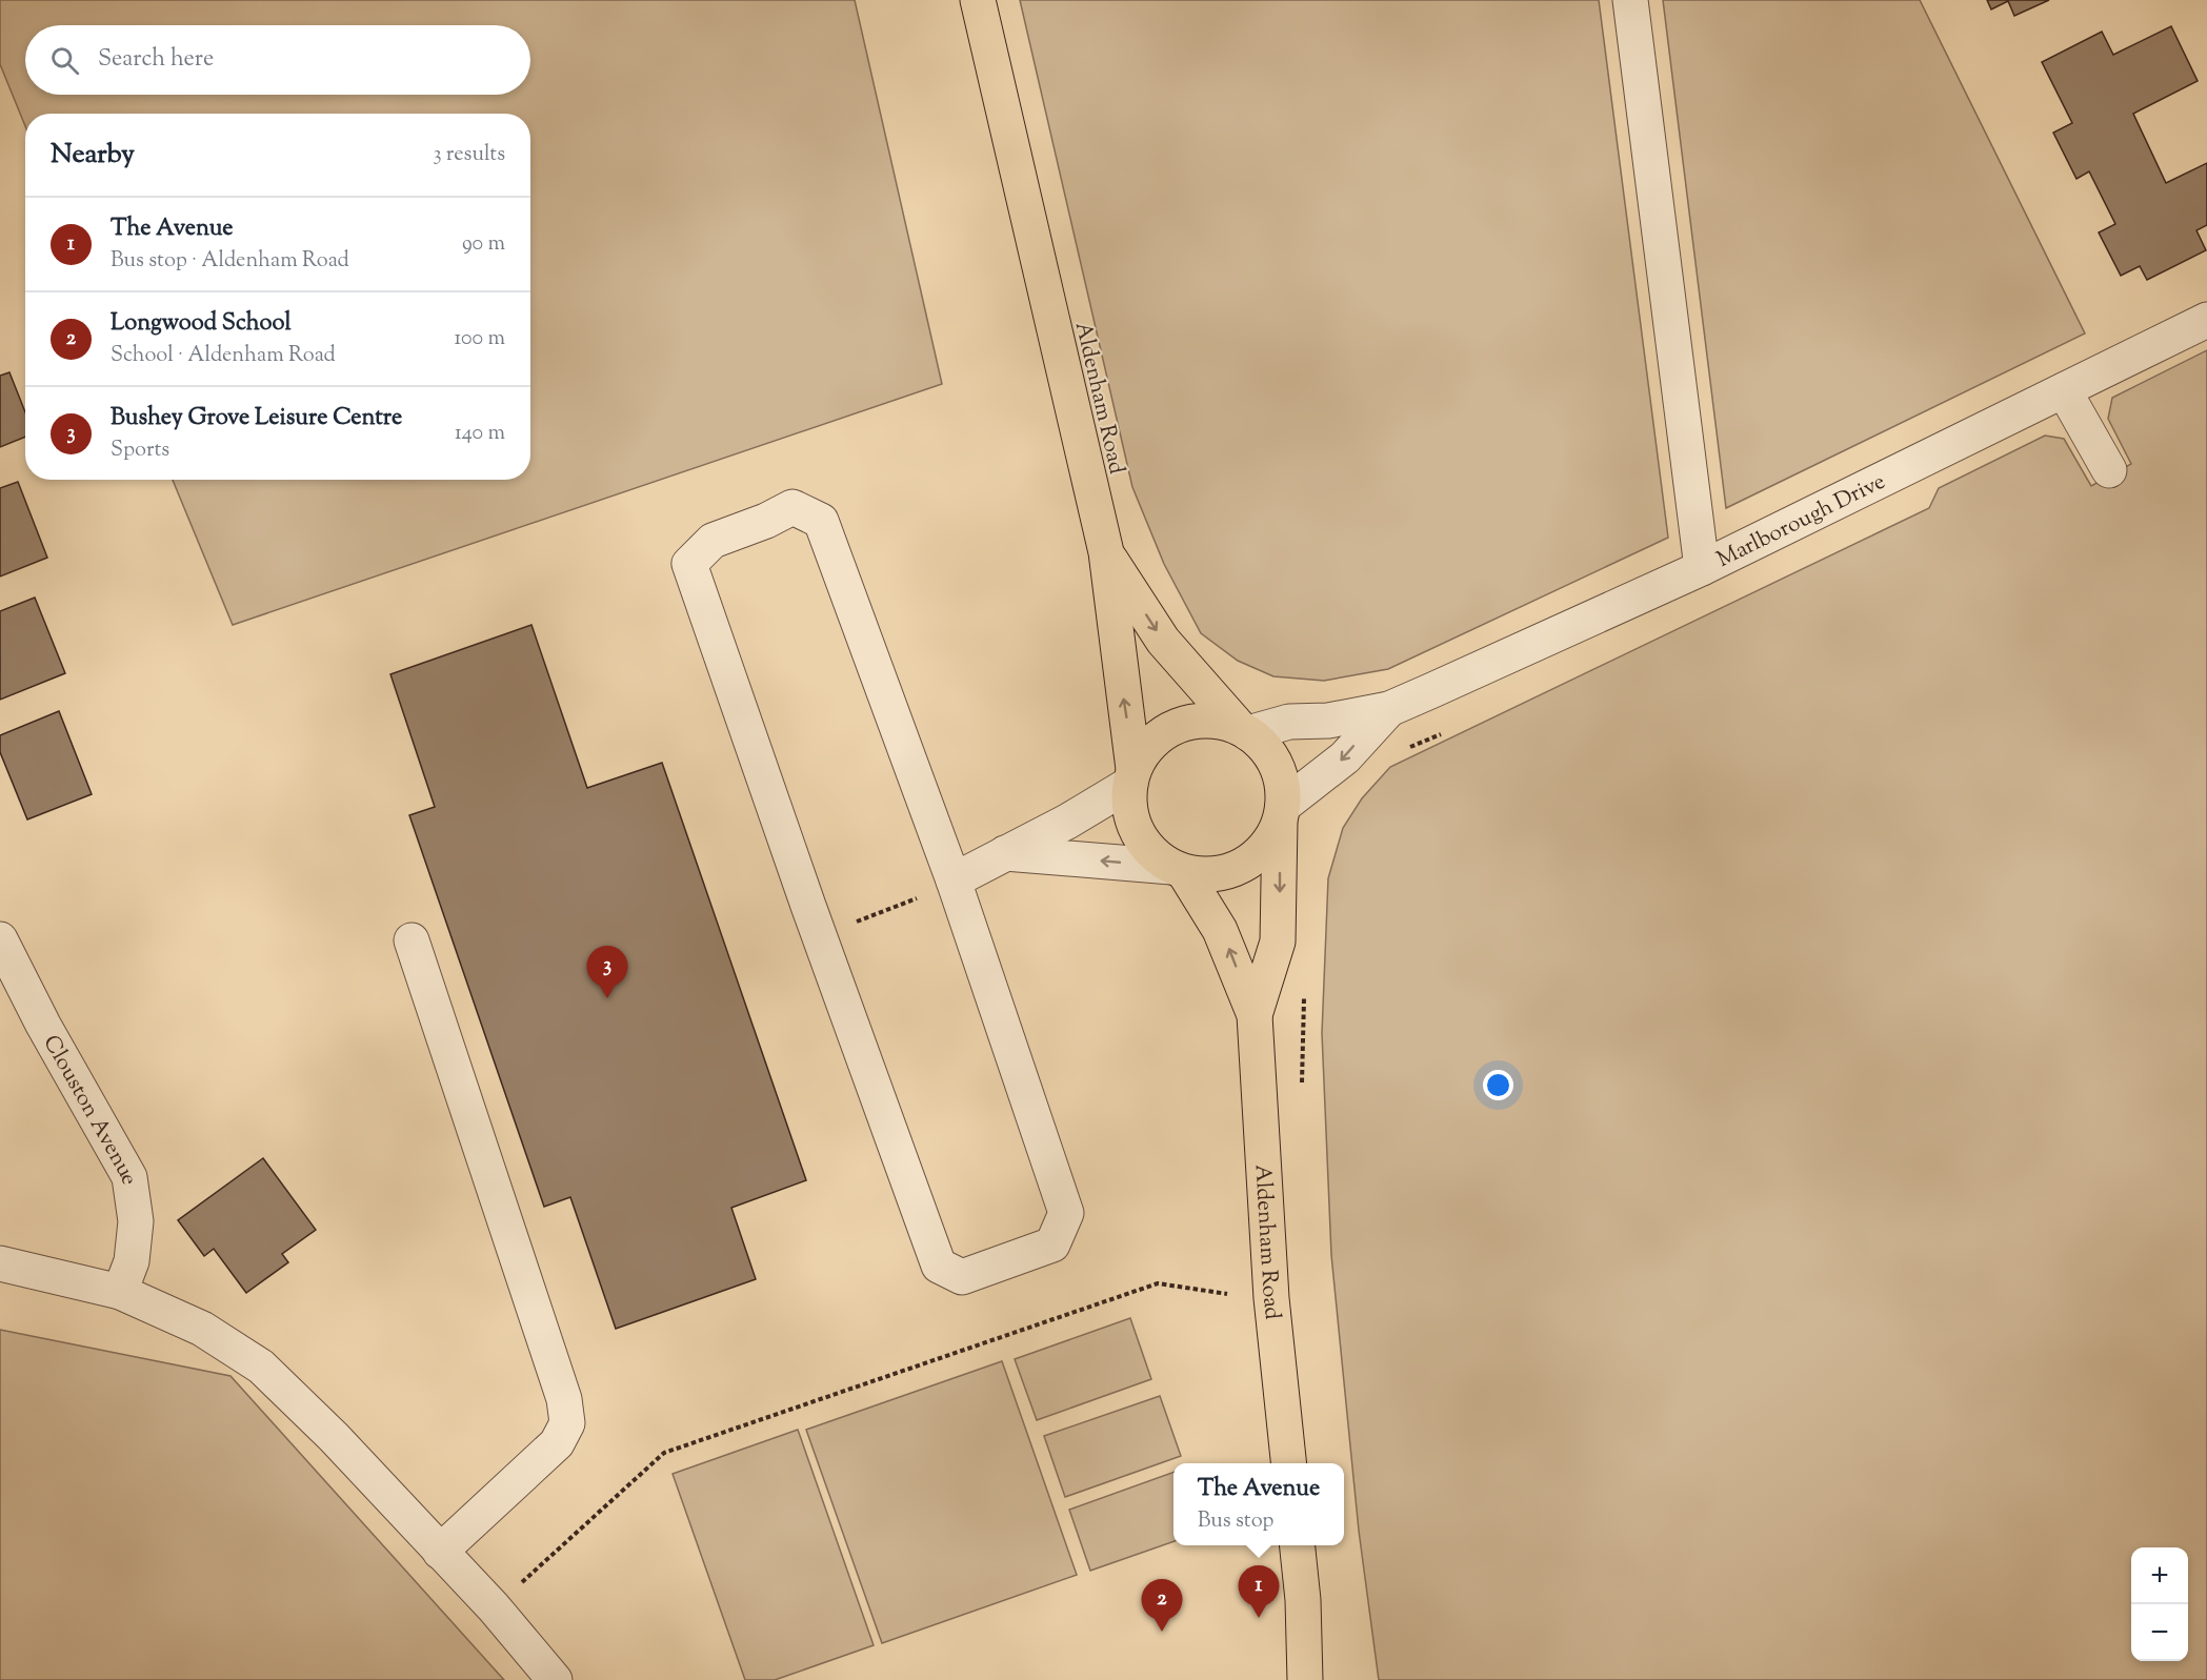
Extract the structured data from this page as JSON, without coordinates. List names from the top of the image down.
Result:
{
  "streets": {
    "main road": ["Aldenham Road"],
    "street": ["Marlborough Drive", "Clouston Avenue"]
  },
  "crossings": [
    ["Aldenham Road", "Marlborough Drive"]
  ],
  "page": {
    "search": "Search here",
    "heading": ["Nearby", "3 results"],
    "list": [
      {
        "mark": "1",
        "name": "The Avenue",
        "note": "Bus stop · Aldenham Road",
        "value": "90 m"
      },
      {
        "mark": "2",
        "name": "Longwood School",
        "note": "School · Aldenham Road",
        "value": "100 m"
      },
      {
        "mark": "3",
        "name": "Bushey Grove Leisure Centre",
        "note": "Sports",
        "value": "140 m"
      }
    ],
    "pins": ["3", "1", "2"],
    "popup": ["The Avenue", "Bus stop"],
    "map_buttons": ["+", "−"]
  }
}
